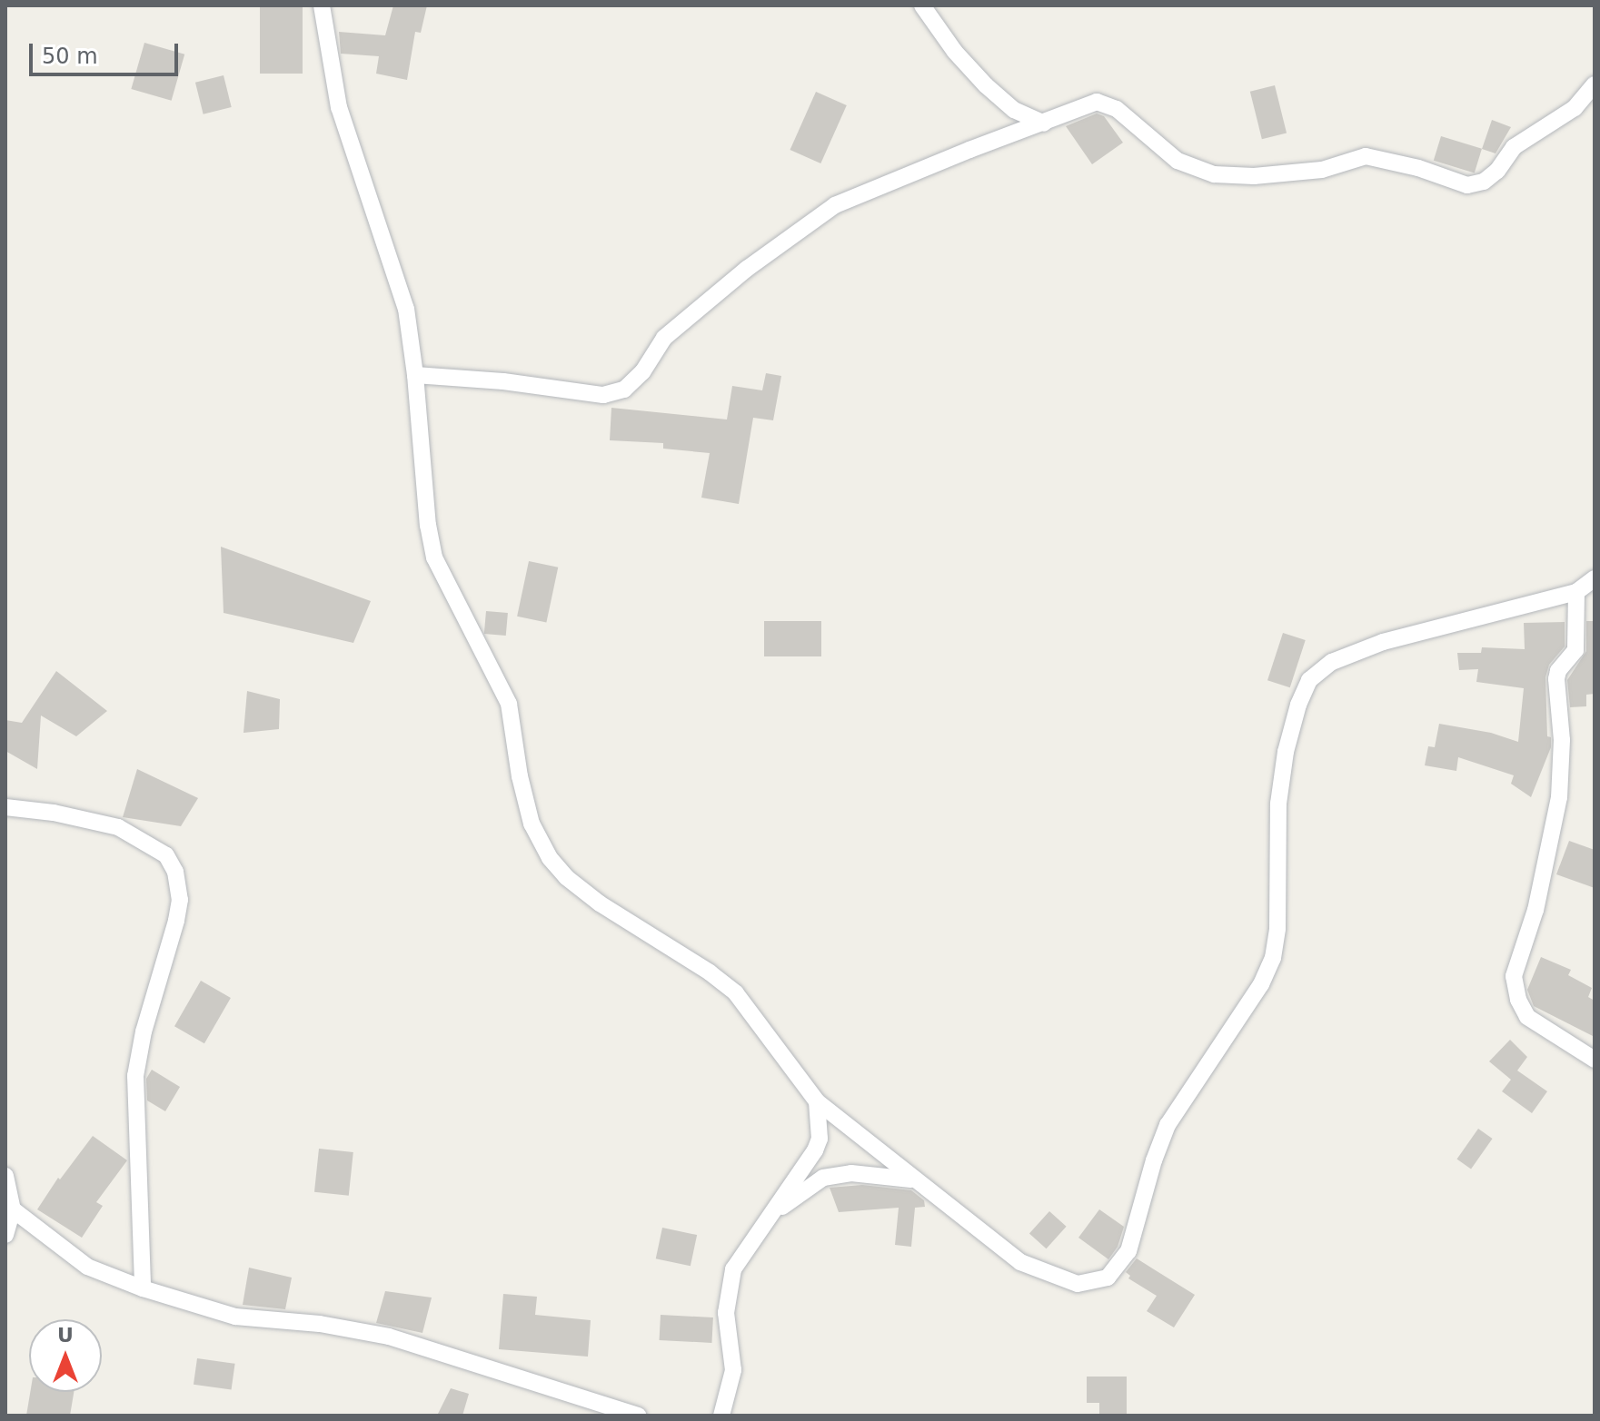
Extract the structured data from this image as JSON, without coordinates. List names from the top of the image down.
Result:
{
  "scale_bar": "50 m",
  "north": "top"
}
